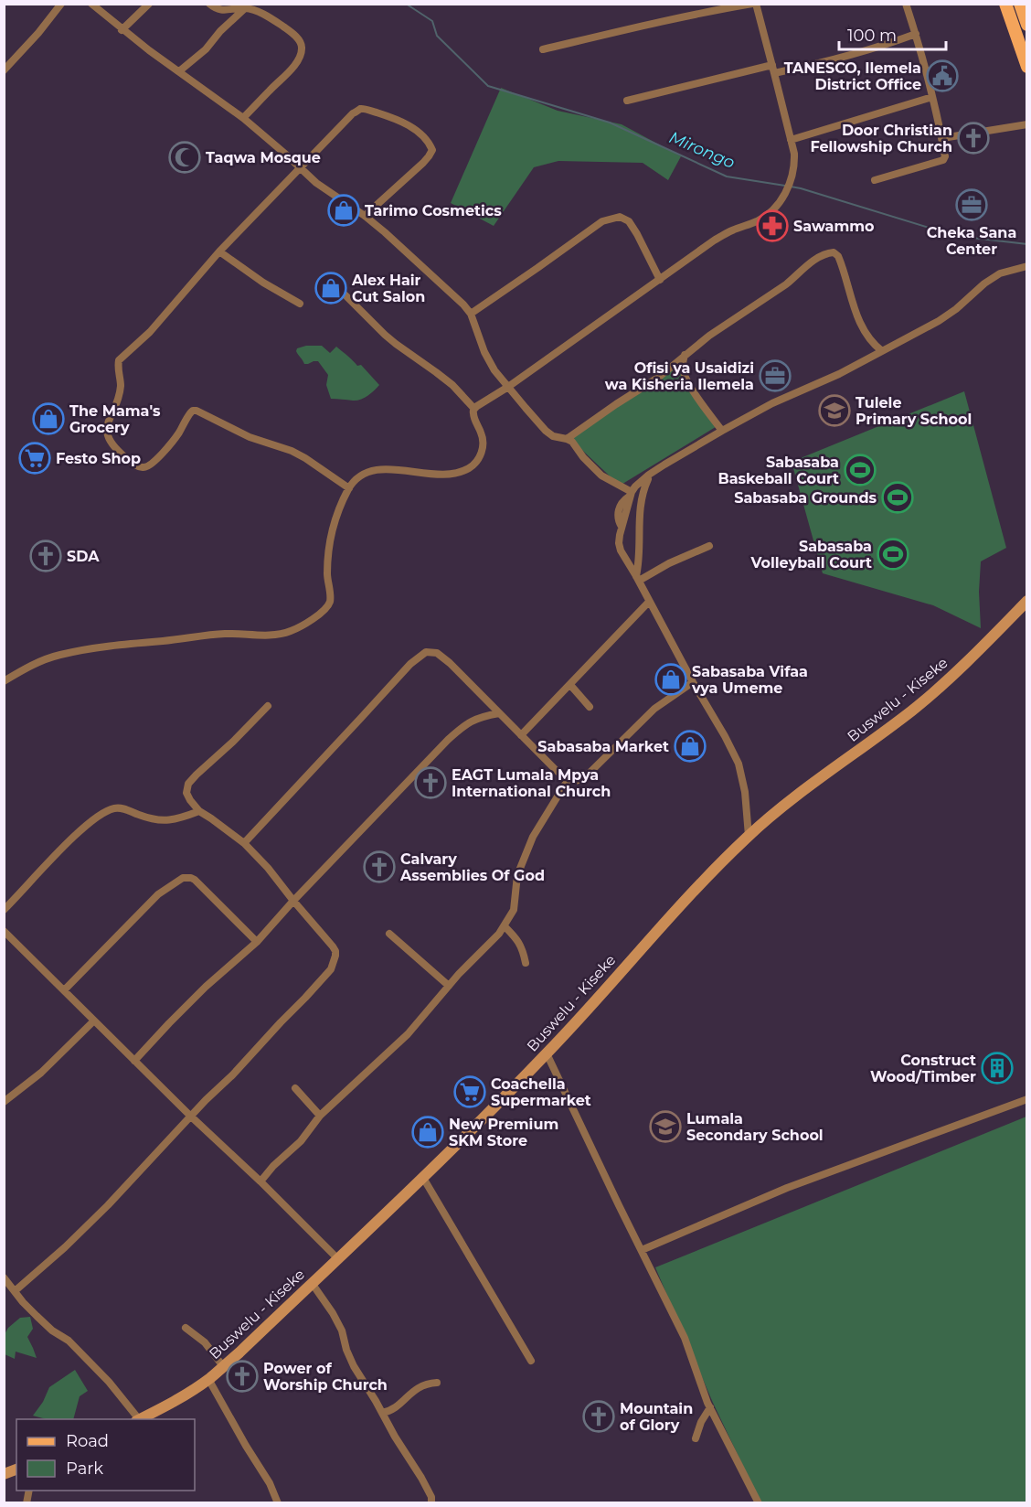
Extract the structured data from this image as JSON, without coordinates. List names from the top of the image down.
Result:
{
  "streets": {
    "main road": ["Buswelu - Kiseke"]
  },
  "water": ["Mirongo"],
  "places": {
    "public building": ["TANESCO, Ilemela District Office"],
    "church": [
      "Door Christian Fellowship Church",
      "SDA",
      "EAGT Lumala Mpya International Church",
      "Calvary Assemblies Of God",
      "Power of Worship Church",
      "Mountain of Glory"
    ],
    "mosque": ["Taqwa Mosque"],
    "office": ["Cheka Sana Center", "Ofisi ya Usaidizi wa Kisheria Ilemela"],
    "shop": [
      "Tarimo Cosmetics",
      "Alex Hair Cut Salon",
      "The Mama's Grocery",
      "Sabasaba Vifaa vya Umeme",
      "Sabasaba Market",
      "New Premium SKM Store"
    ],
    "pharmacy": ["Sawammo"],
    "school or university": ["Tulele Primary School", "Lumala Secondary School"],
    "supermarket": ["Festo Shop", "Coachella Supermarket"],
    "sports": ["Sabasaba Baskeball Court", "Sabasaba Grounds", "Sabasaba Volleyball Court"],
    "building": ["Construct Wood/Timber"]
  },
  "legend": ["Road", "Park"],
  "scale_bar": "100 m"
}
